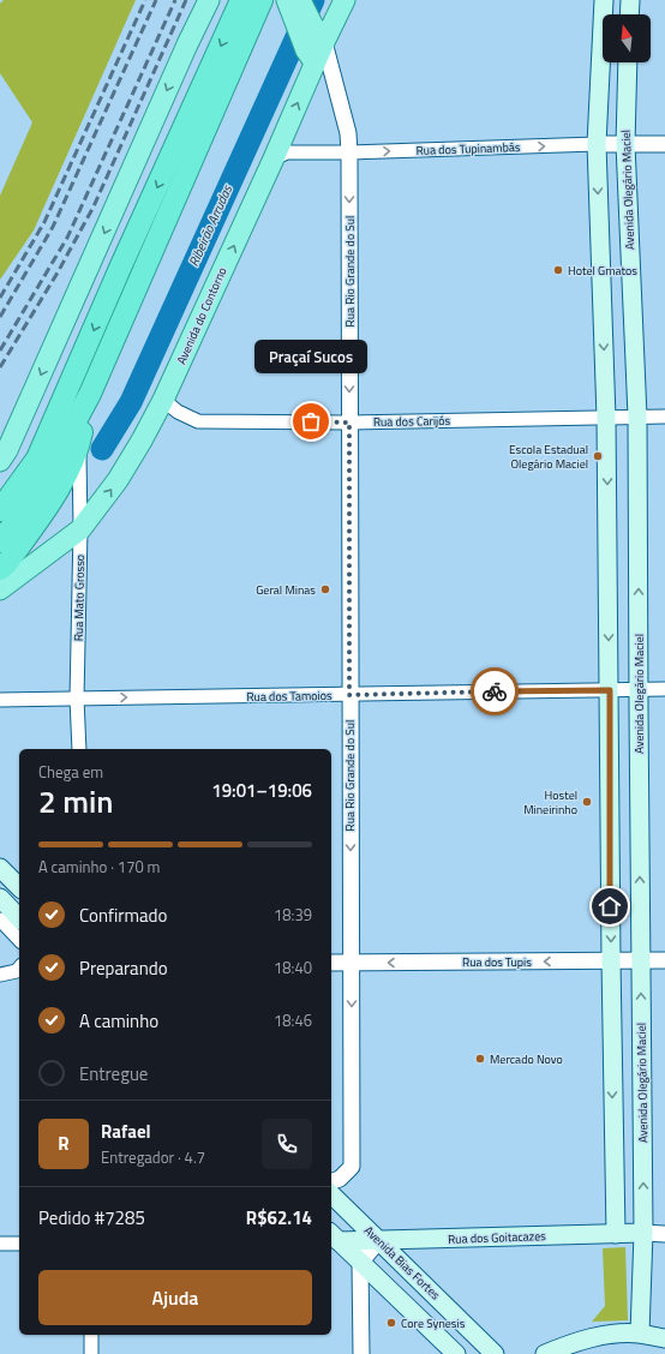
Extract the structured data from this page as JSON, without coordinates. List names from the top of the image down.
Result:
{
  "streets": {
    "main road": [
      "Avenida Olegário Maciel",
      "Avenida do Contorno",
      "Rua dos Goitacazes",
      "Avenida Bias Fortes"
    ],
    "street": [
      "Rua dos Tupinambás",
      "Rua Rio Grande do Sul",
      "Rua dos Carijós",
      "Rua Mato Grosso",
      "Rua dos Tamoios",
      "Rua dos Tupis"
    ]
  },
  "crossings": [
    ["Rua dos Tupinambás", "Avenida Olegário Maciel"],
    ["Rua dos Tupinambás", "Rua Rio Grande do Sul"],
    ["Rua dos Tupinambás", "Avenida do Contorno"],
    ["Avenida Olegário Maciel", "Rua dos Carijós"],
    ["Avenida Olegário Maciel", "Rua dos Tamoios"],
    ["Avenida Olegário Maciel", "Rua dos Tupis"],
    ["Avenida Olegário Maciel", "Rua dos Goitacazes"],
    ["Rua Rio Grande do Sul", "Avenida do Contorno"],
    ["Rua Rio Grande do Sul", "Rua dos Carijós"],
    ["Rua Rio Grande do Sul", "Rua dos Tamoios"],
    ["Rua Rio Grande do Sul", "Rua dos Tupis"],
    ["Avenida do Contorno", "Rua dos Carijós"],
    ["Avenida do Contorno", "Rua Mato Grosso"],
    ["Rua Mato Grosso", "Rua dos Tamoios"],
    ["Rua dos Goitacazes", "Avenida Bias Fortes"]
  ],
  "one_way": [
    "Rua dos Tupinambás",
    "Rua Rio Grande do Sul",
    "Rua dos Tamoios",
    "Rua dos Tupis"
  ],
  "water": ["Ribeirão Arrudas"],
  "places": [
    "Hotel Gmatos",
    "Praçaí Sucos",
    "Escola Estadual Olegário Maciel",
    "Geral Minas",
    "Hostel Mineirinho",
    "Mercado Novo",
    "Core Synesis"
  ],
  "north": "top",
  "page": {
    "bubble": "Praçaí Sucos",
    "heading": ["2 min", "Chega em", "19:01–19:06"],
    "panel": [
      "Rafael",
      "Entregador · 4.7",
      "Pedido #7285",
      "R$62.14"
    ],
    "bar": "A caminho · 170 m",
    "list": [
      ["Confirmado", "18:39"],
      ["Preparando", "18:40"],
      ["A caminho", "18:46"],
      "Entregue"
    ],
    "round": "R",
    "buttons": "Ajuda"
  }
}
